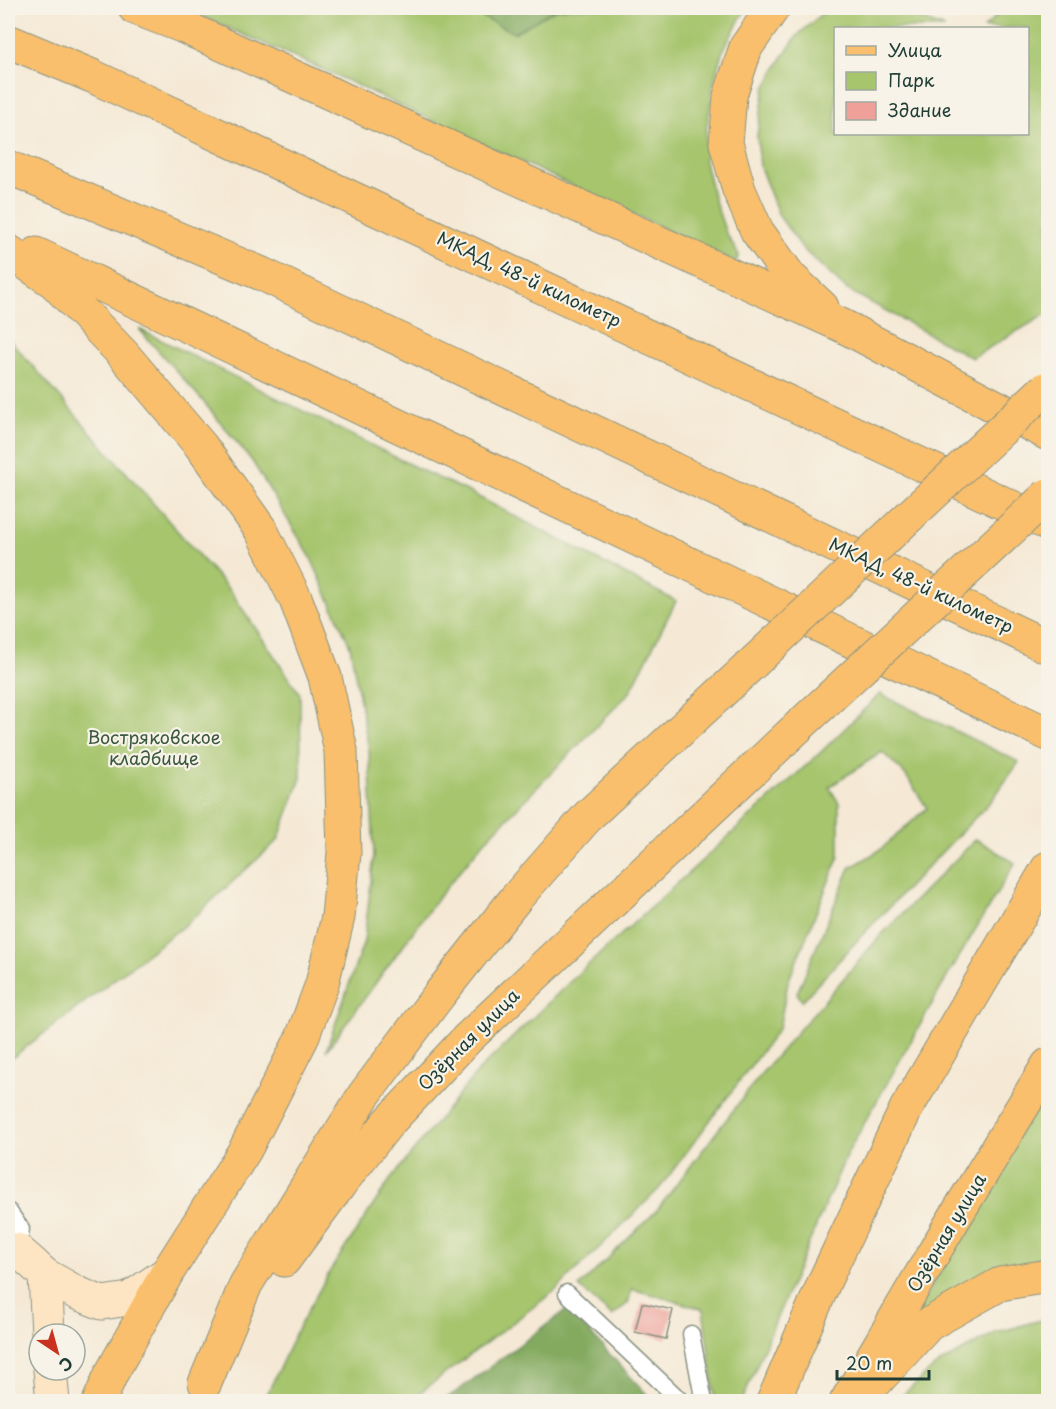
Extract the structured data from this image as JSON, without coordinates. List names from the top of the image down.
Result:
{
  "streets": {
    "main road": ["МКАД, 48-й километр", "Озёрная улица"]
  },
  "parks": ["Востряковское кладбище"],
  "legend": ["Улица", "Парк", "Здание"],
  "scale_bar": "20 m",
  "north": "bottom right"
}
